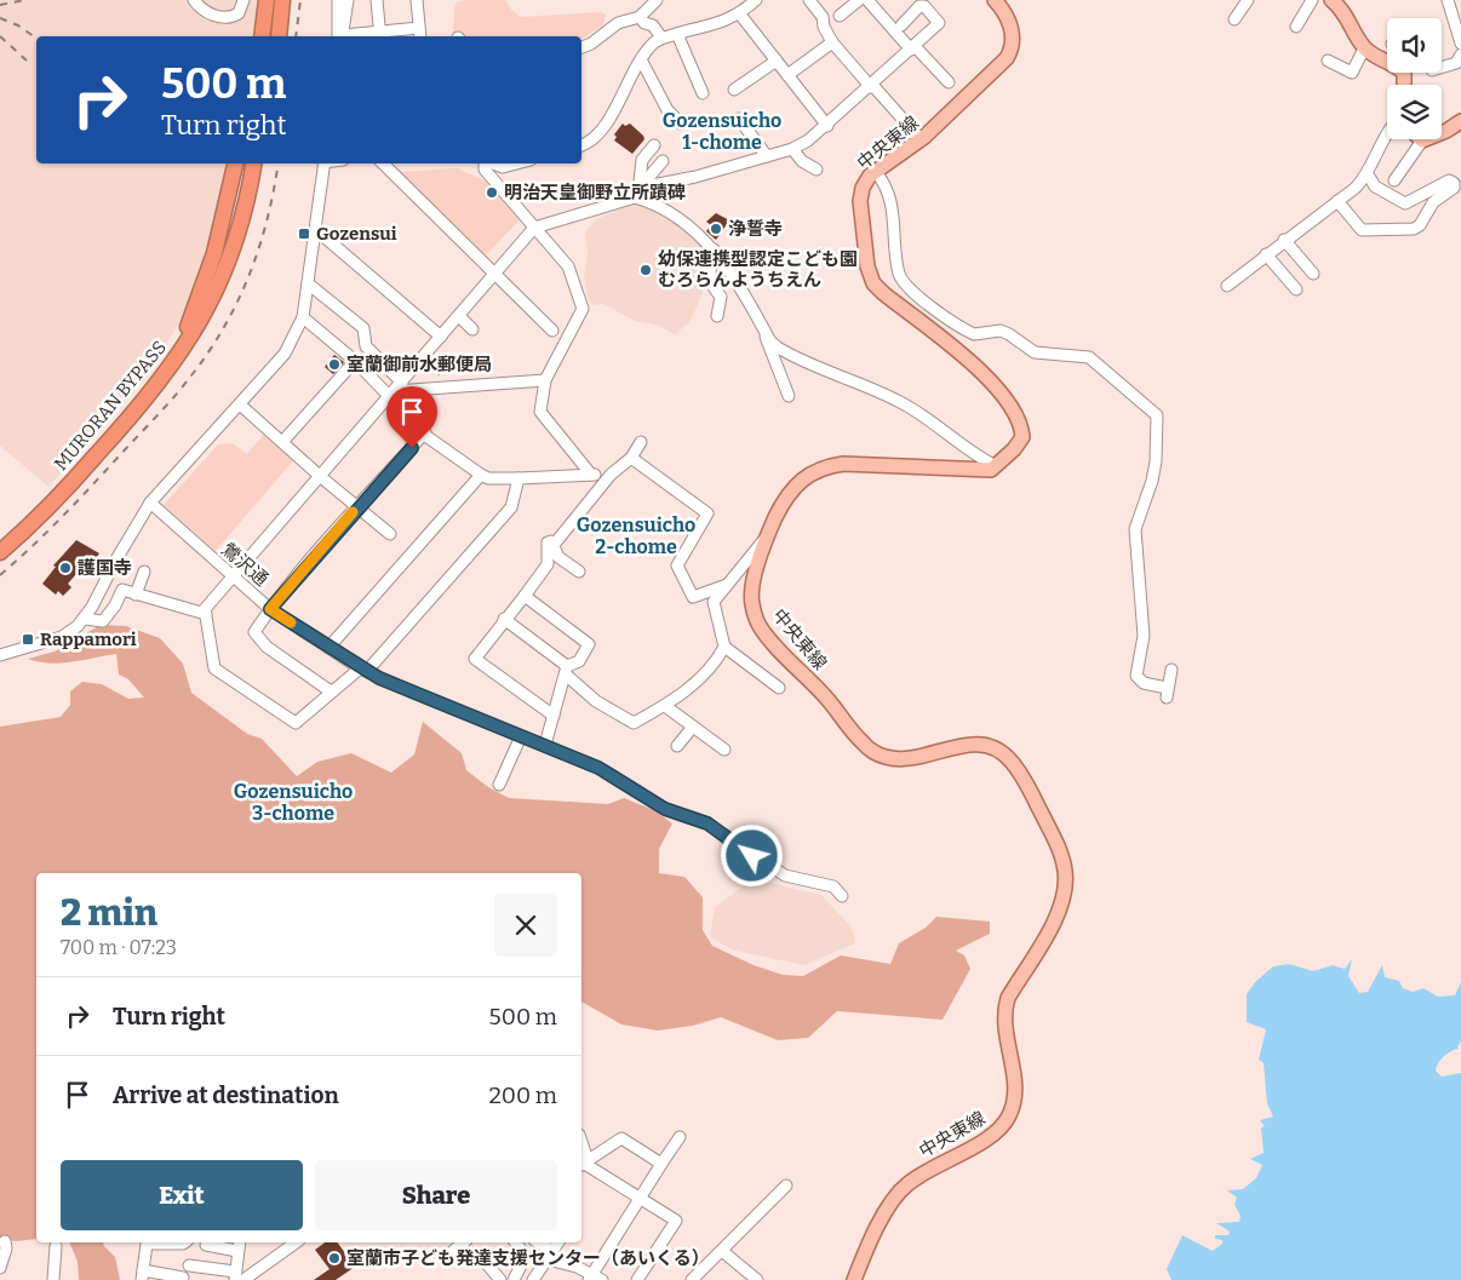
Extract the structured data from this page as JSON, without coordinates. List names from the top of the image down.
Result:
{
  "streets": {
    "highway": ["MURORAN BYPASS"],
    "main road": ["中央東線"],
    "street": ["鶯沢通"]
  },
  "districts": ["Gozensuicho 1-chome", "Gozensuicho 2-chome", "Gozensuicho 3-chome"],
  "places": {
    "other": [
      "明治天皇御野立所蹟碑",
      "浄誓寺",
      "幼保連携型認定こども園 むろらんようちえん",
      "室蘭御前水郵便局",
      "護国寺",
      "室蘭市子ども発達支援センター（あいくる）"
    ],
    "transit": ["Gozensui", "Rappamori"]
  },
  "page": {
    "turn": ["500 m", "Turn right"],
    "heading": ["2 min", "700 m · 07:23"],
    "list": [
      {
        "name": "Turn right",
        "value": "500 m"
      },
      {
        "name": "Arrive at destination",
        "value": "200 m"
      }
    ],
    "buttons": ["Exit", "Share"]
  }
}
